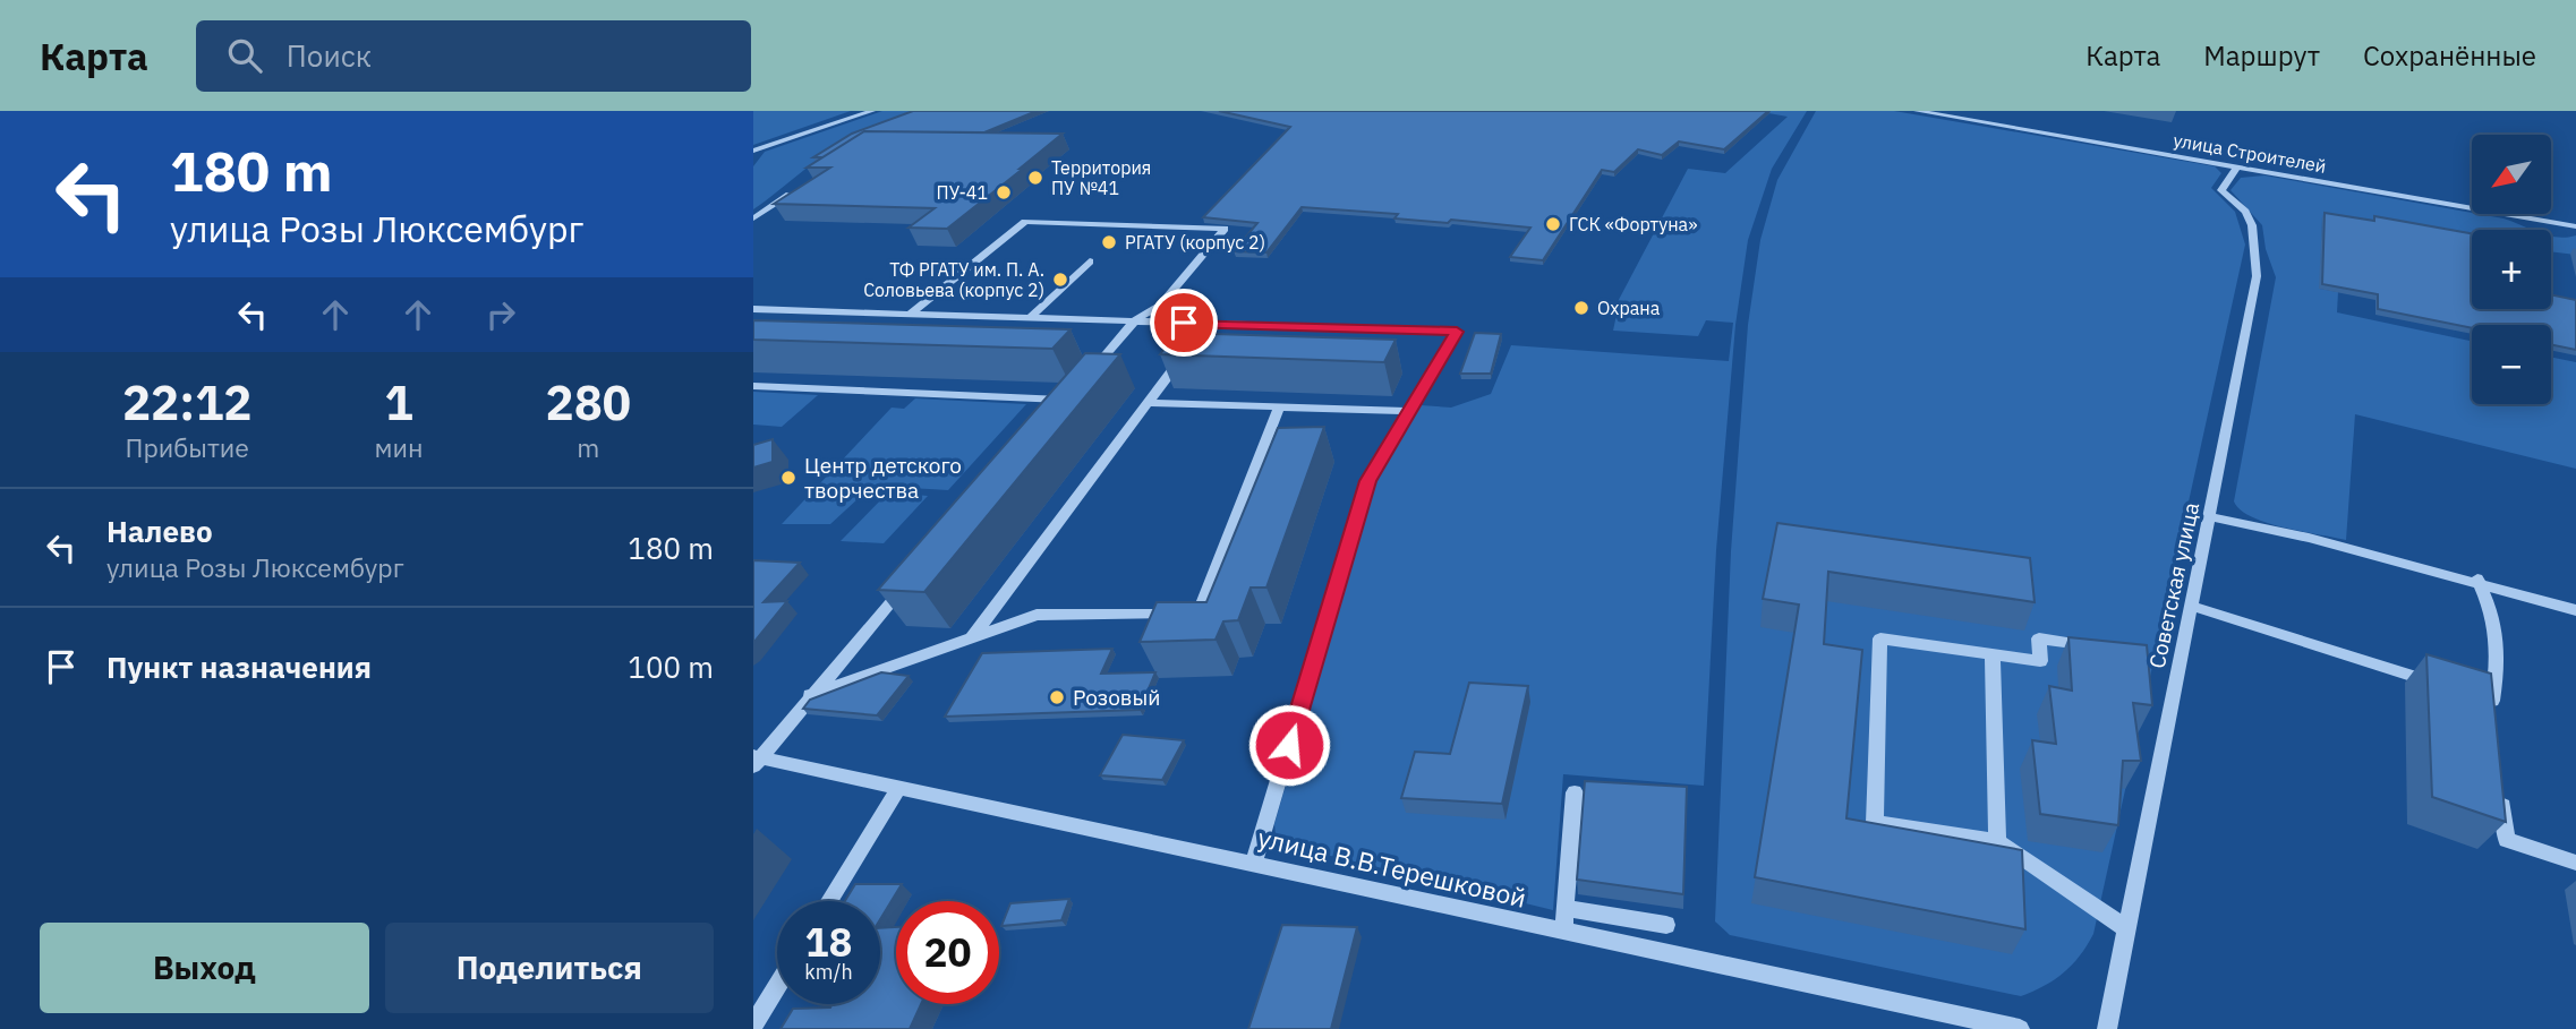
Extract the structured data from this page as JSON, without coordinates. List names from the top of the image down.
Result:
{
  "streets": {
    "street": ["улица Строителей", "Советская улица", "улица В.В.Терешковой"]
  },
  "crossings": [
    ["улица Строителей", "Советская улица"]
  ],
  "places": [
    "Территория ПУ №41",
    "ПУ-41",
    "ГСК «Фортуна»",
    "РГАТУ (корпус 2)",
    "ТФ РГАТУ им. П. А. Соловьева (корпус 2)",
    "Охрана",
    "Центр детского творчества",
    "Розовый"
  ],
  "north": "bottom left",
  "page": {
    "header": "Карта",
    "search": "Поиск",
    "nav": ["Карта", "Маршрут", "Сохранённые"],
    "turn": ["180 m", "улица Розы Люксембург"],
    "map_buttons": ["+", "−"],
    "eta": [
      "22:12",
      "Прибытие",
      "1",
      "мин",
      "280",
      "m"
    ],
    "list": [
      {
        "name": "Налево",
        "note": "улица Розы Люксембург",
        "value": "180 m"
      },
      {
        "name": "Пункт назначения",
        "value": "100 m"
      }
    ],
    "speed": "18 km/h",
    "limit": "20",
    "buttons": ["Выход", "Поделиться"]
  }
}
